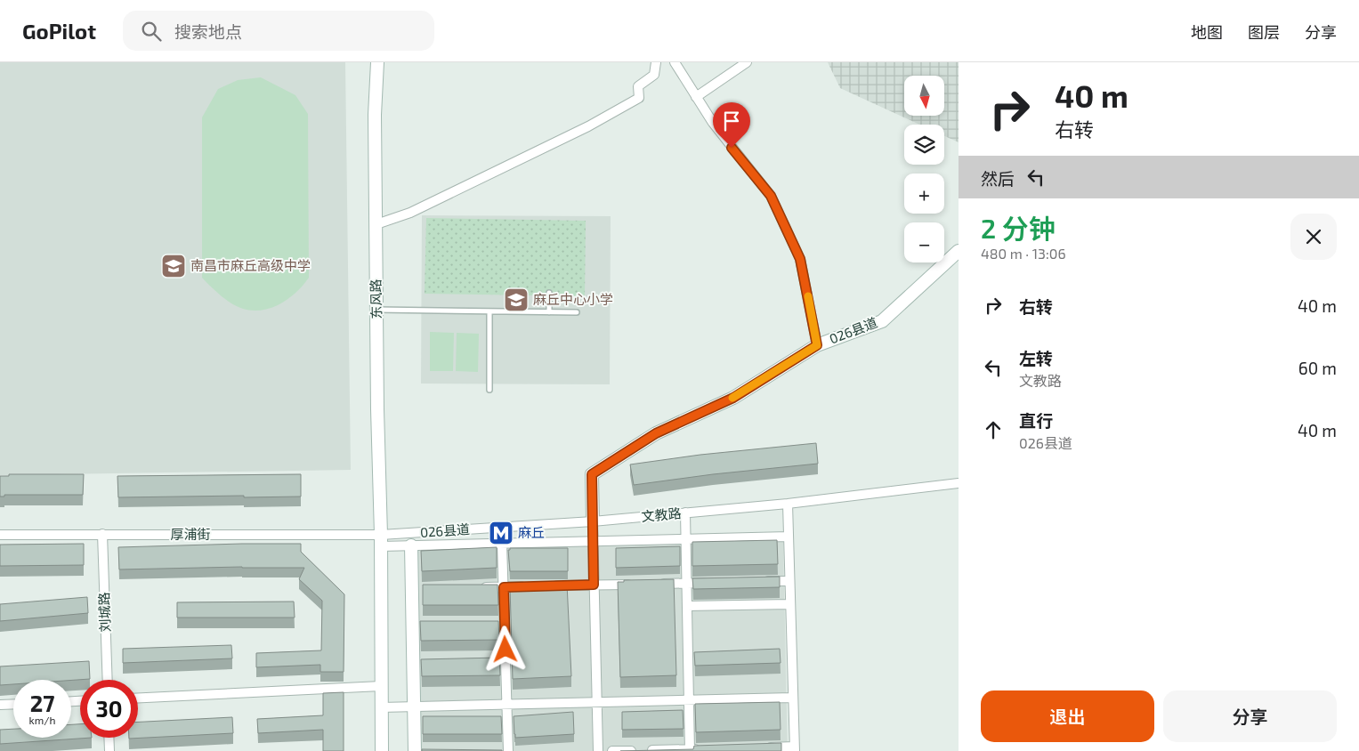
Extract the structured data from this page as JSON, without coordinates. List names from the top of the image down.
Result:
{
  "streets": {
    "street": [
      "东风路",
      "026县道",
      "文教路",
      "厚浦街",
      "刘城路"
    ]
  },
  "crossings": [
    ["东风路", "026县道"],
    ["东风路", "厚浦街"],
    ["026县道", "文教路"],
    ["026县道", "厚浦街"],
    ["厚浦街", "刘城路"]
  ],
  "places": {
    "school or university": ["南昌市麻丘高级中学", "麻丘中心小学"],
    "metro station": ["麻丘"]
  },
  "north": "bottom",
  "page": {
    "header": "GoPilot",
    "search": "搜索地点",
    "nav": ["地图", "图层", "分享"],
    "turn": ["40 m", "右转"],
    "map_buttons": ["+", "−"],
    "then": "然后",
    "heading": ["2 分钟", "480 m · 13:06"],
    "list": [
      {
        "name": "右转",
        "value": "40 m"
      },
      {
        "name": "左转",
        "note": "文教路",
        "value": "60 m"
      },
      {
        "name": "直行",
        "note": "026县道",
        "value": "40 m"
      }
    ],
    "speed": "27 km/h",
    "limit": "30",
    "buttons": ["退出", "分享"]
  }
}
